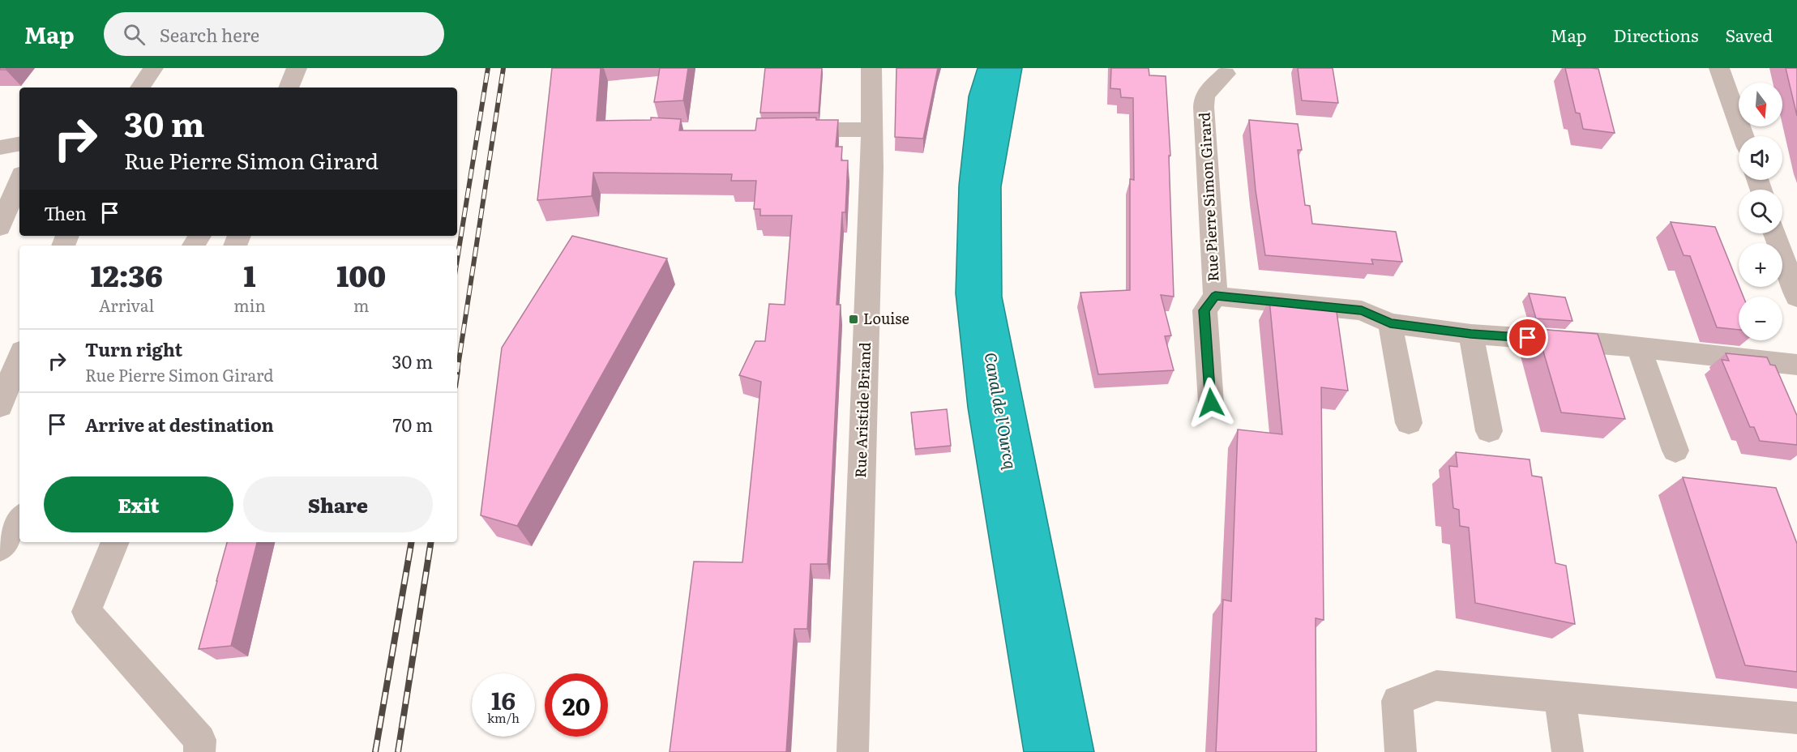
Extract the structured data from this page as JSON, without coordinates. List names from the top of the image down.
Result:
{
  "streets": {
    "street": ["Rue Pierre Simon Girard", "Rue Aristide Briand"]
  },
  "water": ["Canal de l'Ourcq"],
  "places": {
    "transit": ["Louise"]
  },
  "north": "bottom",
  "page": {
    "header": "Map",
    "search": "Search here",
    "nav": ["Map", "Directions", "Saved"],
    "map_buttons": ["+", "−"],
    "turn": ["30 m", "Rue Pierre Simon Girard"],
    "then": "Then",
    "eta": [
      "12:36",
      "Arrival",
      "1",
      "min",
      "100",
      "m"
    ],
    "list": [
      {
        "name": "Turn right",
        "note": "Rue Pierre Simon Girard",
        "value": "30 m"
      },
      {
        "name": "Arrive at destination",
        "value": "70 m"
      }
    ],
    "buttons": ["Exit", "Share"],
    "speed": "16 km/h",
    "limit": "20"
  }
}
